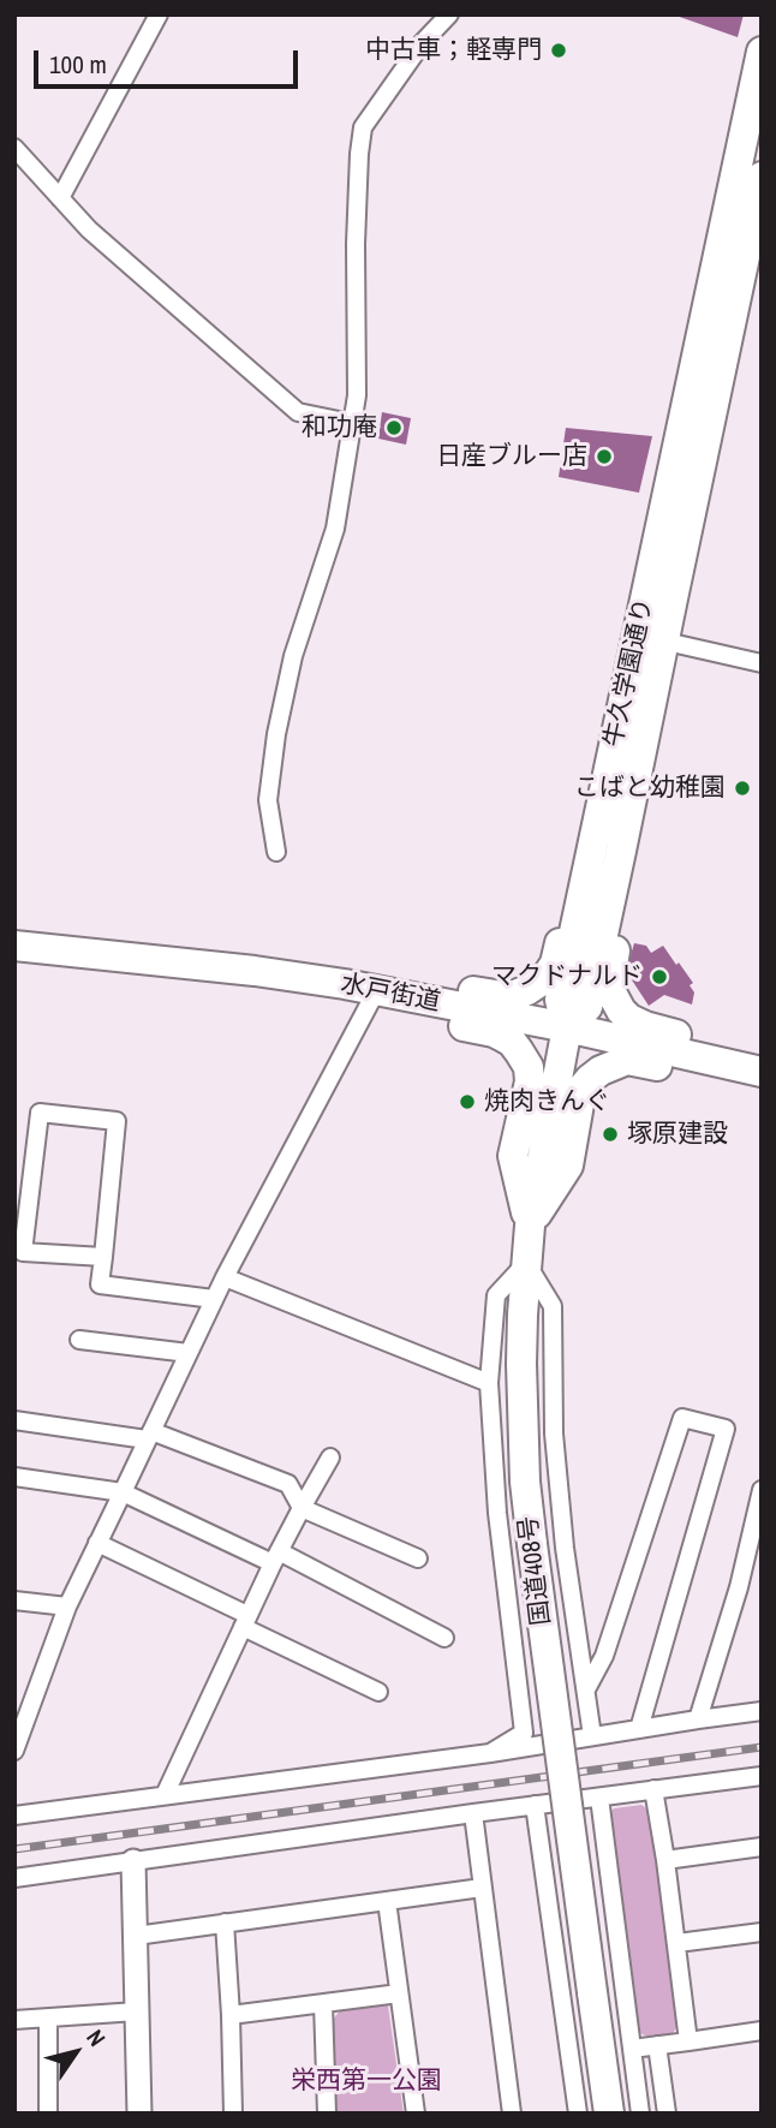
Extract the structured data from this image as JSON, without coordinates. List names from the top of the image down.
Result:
{
  "streets": {
    "highway": ["牛久学園通り", "水戸街道", "国道408号"]
  },
  "crossings": [
    ["牛久学園通り", "水戸街道"],
    ["牛久学園通り", "国道408号"],
    ["水戸街道", "国道408号"]
  ],
  "parks": ["栄西第一公園"],
  "places": [
    "中古車；軽専門",
    "和功庵",
    "日産ブルー店",
    "こばと幼稚園",
    "マクドナルド",
    "焼肉きんぐ",
    "塚原建設"
  ],
  "scale_bar": "100 m",
  "north": "top right"
}
